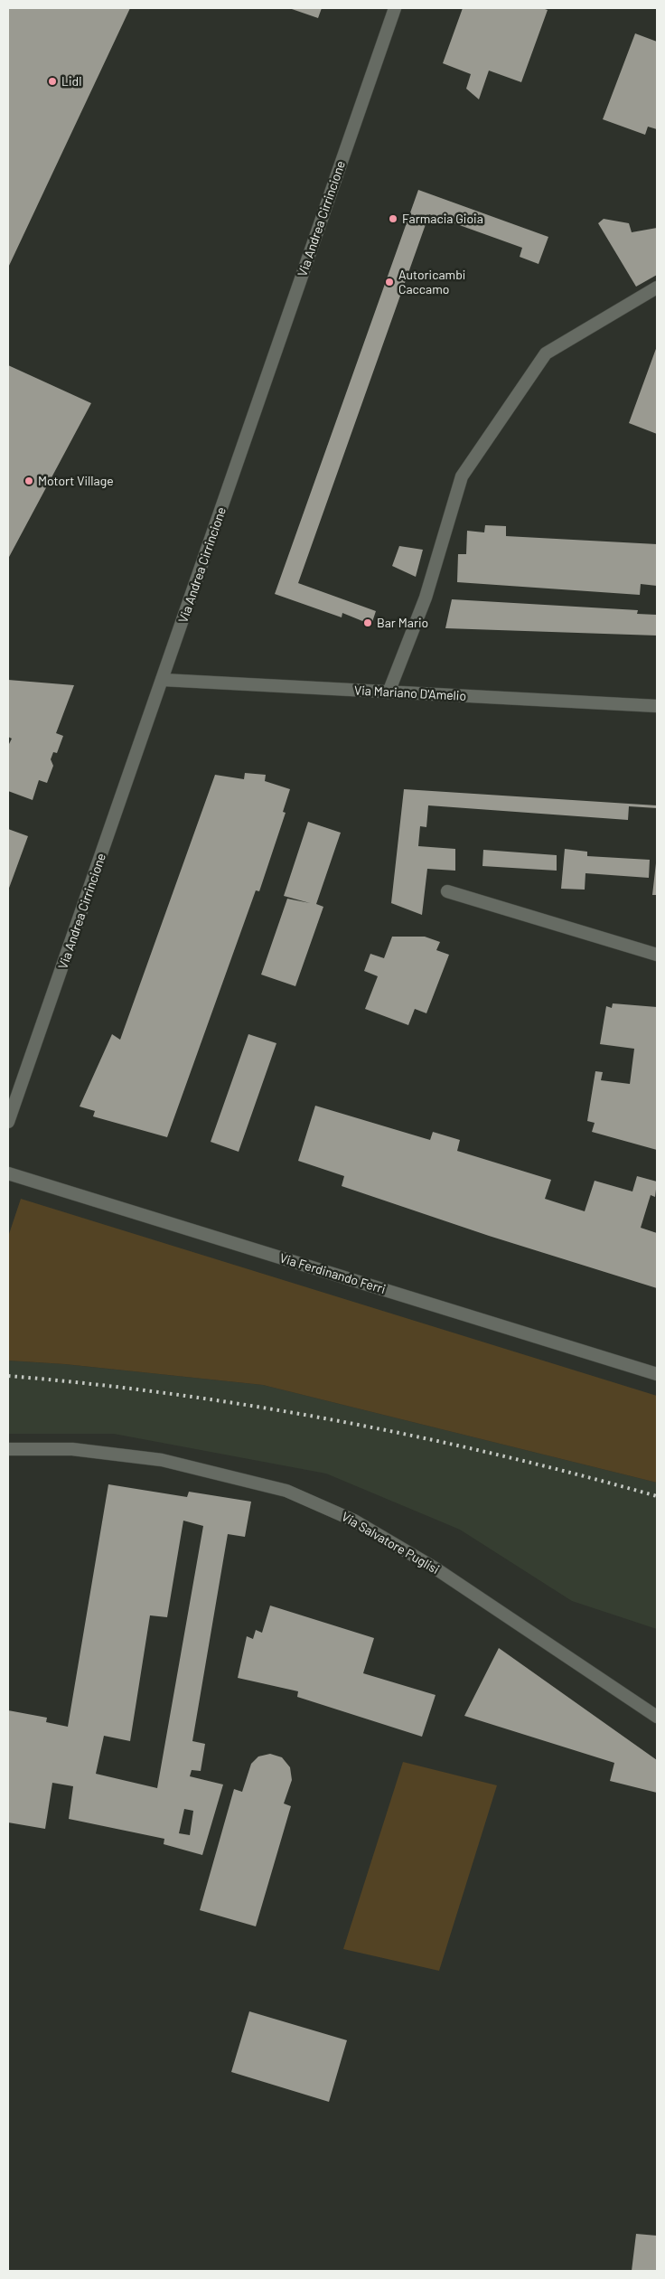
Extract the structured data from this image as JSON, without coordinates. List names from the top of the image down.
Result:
{
  "streets": {
    "street": [
      "Via Andrea Cirrincione",
      "Via Mariano D'Amelio",
      "Via Ferdinando Ferri",
      "Via Salvatore Puglisi"
    ]
  },
  "crossings": [
    ["Via Andrea Cirrincione", "Via Mariano D'Amelio"]
  ],
  "places": [
    "Lidl",
    "Farmacia Gioia",
    "Autoricambi Caccamo",
    "Motort Village",
    "Bar Mario"
  ]
}
